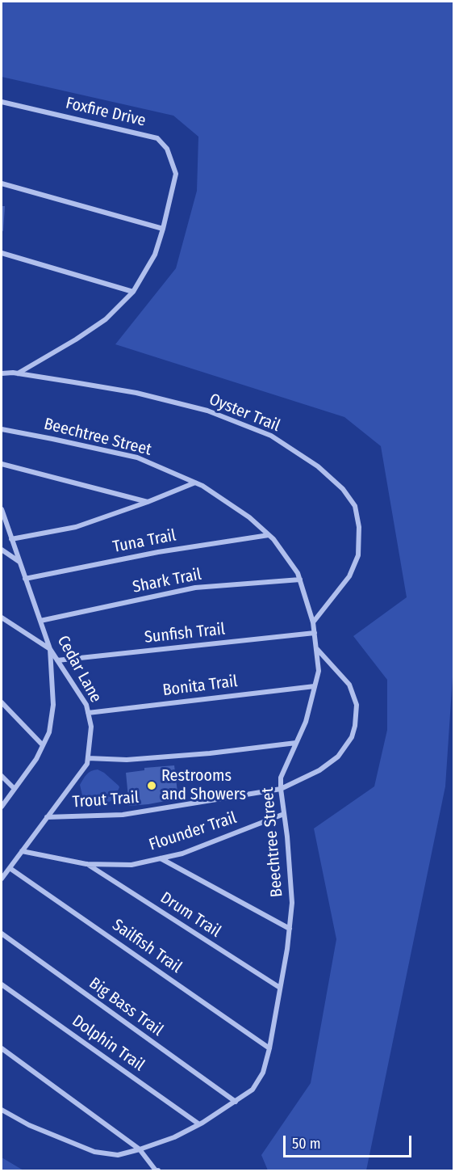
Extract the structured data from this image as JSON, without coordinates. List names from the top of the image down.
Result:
{
  "streets": {
    "street": [
      "Foxfire Drive",
      "Oyster Trail",
      "Beechtree Street",
      "Tuna Trail",
      "Shark Trail",
      "Sunfish Trail",
      "Cedar Lane",
      "Bonita Trail",
      "Trout Trail",
      "Flounder Trail",
      "Drum Trail",
      "Sailfish Trail",
      "Big Bass Trail",
      "Dolphin Trail"
    ]
  },
  "crossings": [
    ["Foxfire Drive", "Oyster Trail"],
    ["Oyster Trail", "Beechtree Street"],
    ["Beechtree Street", "Tuna Trail"],
    ["Beechtree Street", "Shark Trail"],
    ["Beechtree Street", "Sunfish Trail"],
    ["Beechtree Street", "Bonita Trail"],
    ["Beechtree Street", "Trout Trail"],
    ["Beechtree Street", "Flounder Trail"],
    ["Beechtree Street", "Drum Trail"],
    ["Beechtree Street", "Sailfish Trail"],
    ["Beechtree Street", "Big Bass Trail"],
    ["Beechtree Street", "Dolphin Trail"],
    ["Tuna Trail", "Cedar Lane"],
    ["Shark Trail", "Cedar Lane"],
    ["Sunfish Trail", "Cedar Lane"],
    ["Cedar Lane", "Bonita Trail"],
    ["Cedar Lane", "Trout Trail"],
    ["Cedar Lane", "Flounder Trail"],
    ["Cedar Lane", "Sailfish Trail"],
    ["Flounder Trail", "Drum Trail"]
  ],
  "places": ["Restrooms and Showers"],
  "scale_bar": "50 m"
}
